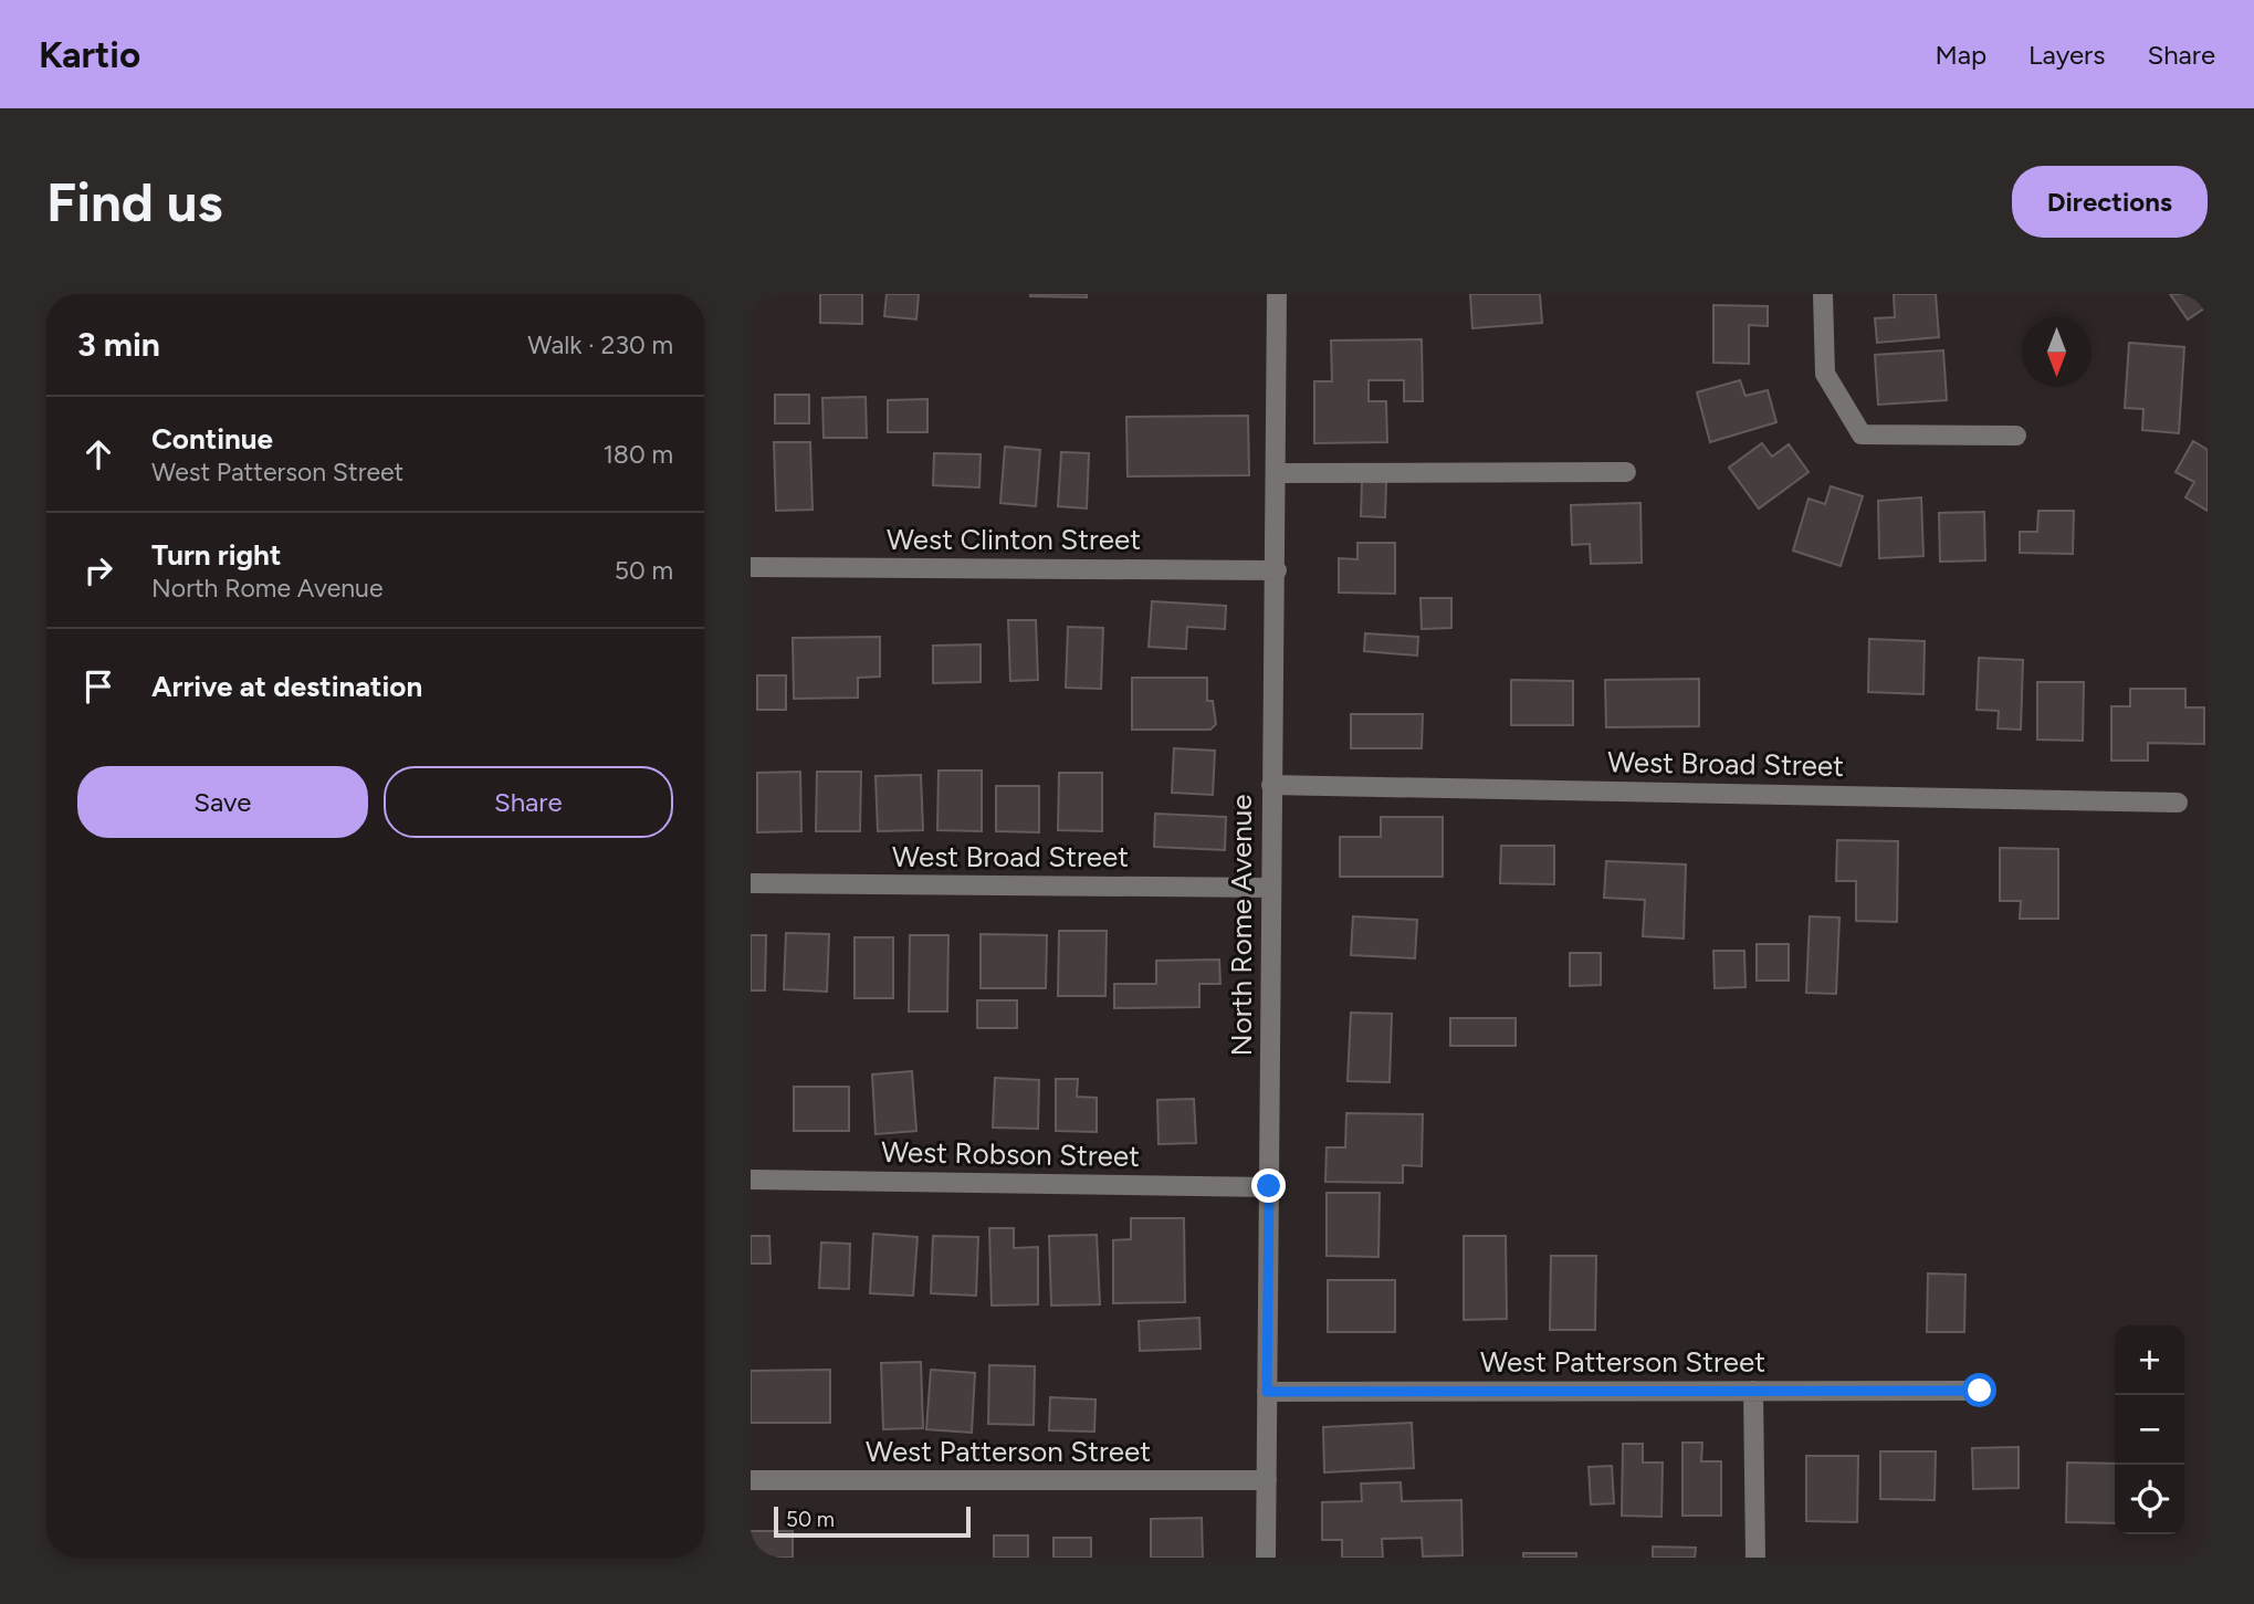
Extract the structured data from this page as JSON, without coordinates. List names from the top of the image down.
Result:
{
  "streets": {
    "street": [
      "West Clinton Street",
      "West Broad Street",
      "North Rome Avenue",
      "West Robson Street",
      "West Patterson Street"
    ]
  },
  "crossings": [
    ["West Clinton Street", "North Rome Avenue"],
    ["West Broad Street", "North Rome Avenue"],
    ["North Rome Avenue", "West Robson Street"],
    ["North Rome Avenue", "West Patterson Street"]
  ],
  "scale_bar": "50 m",
  "north": "bottom",
  "page": {
    "header": "Kartio",
    "nav": ["Map", "Layers", "Share"],
    "buttons": [
      "Directions",
      ["Save", "Share"]
    ],
    "title": "Find us",
    "heading": ["3 min", "Walk · 230 m"],
    "list": [
      ["Continue", "West Patterson Street", "180 m"],
      ["Turn right", "North Rome Avenue", "50 m"],
      "Arrive at destination"
    ],
    "map_buttons": ["+", "−"],
    "scale": "50 m"
  }
}
